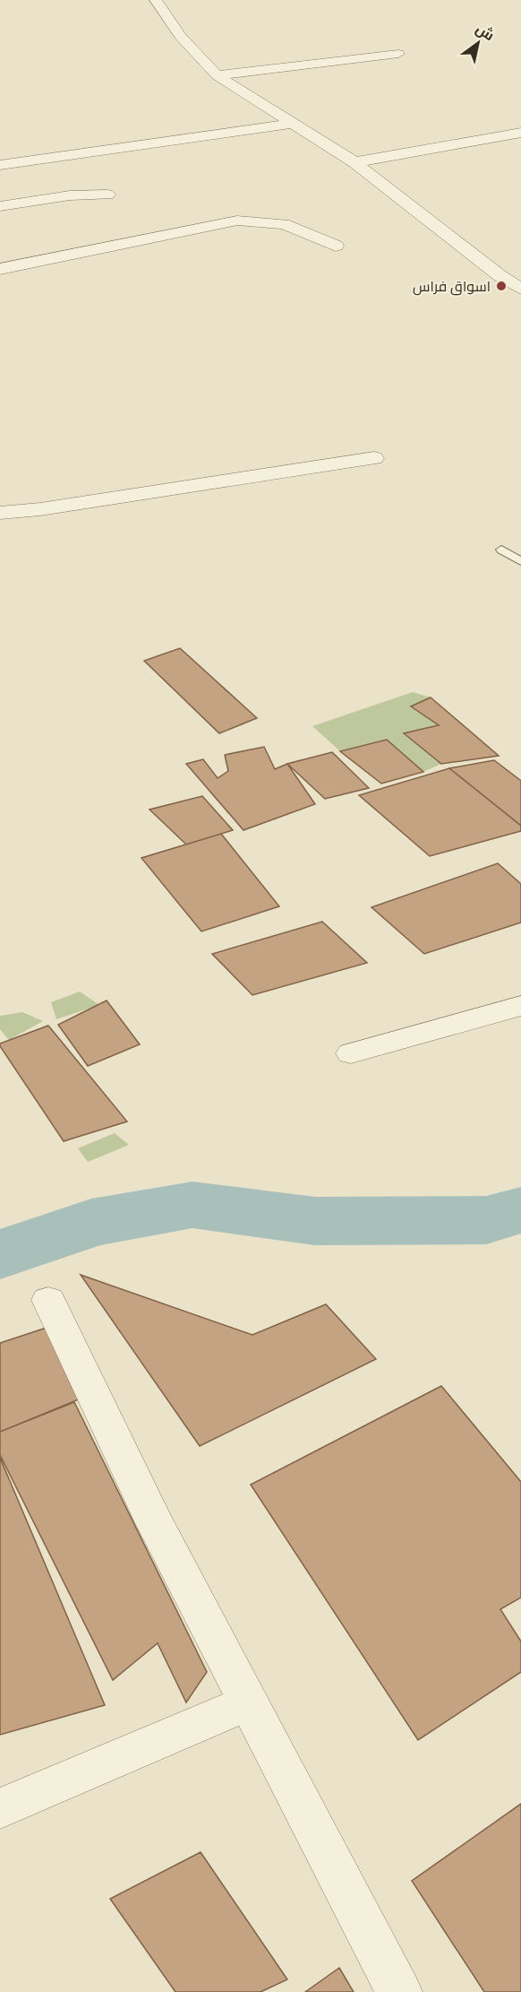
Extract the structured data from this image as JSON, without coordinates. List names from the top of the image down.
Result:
{
  "places": ["اسواق فراس"],
  "north": "top right"
}
